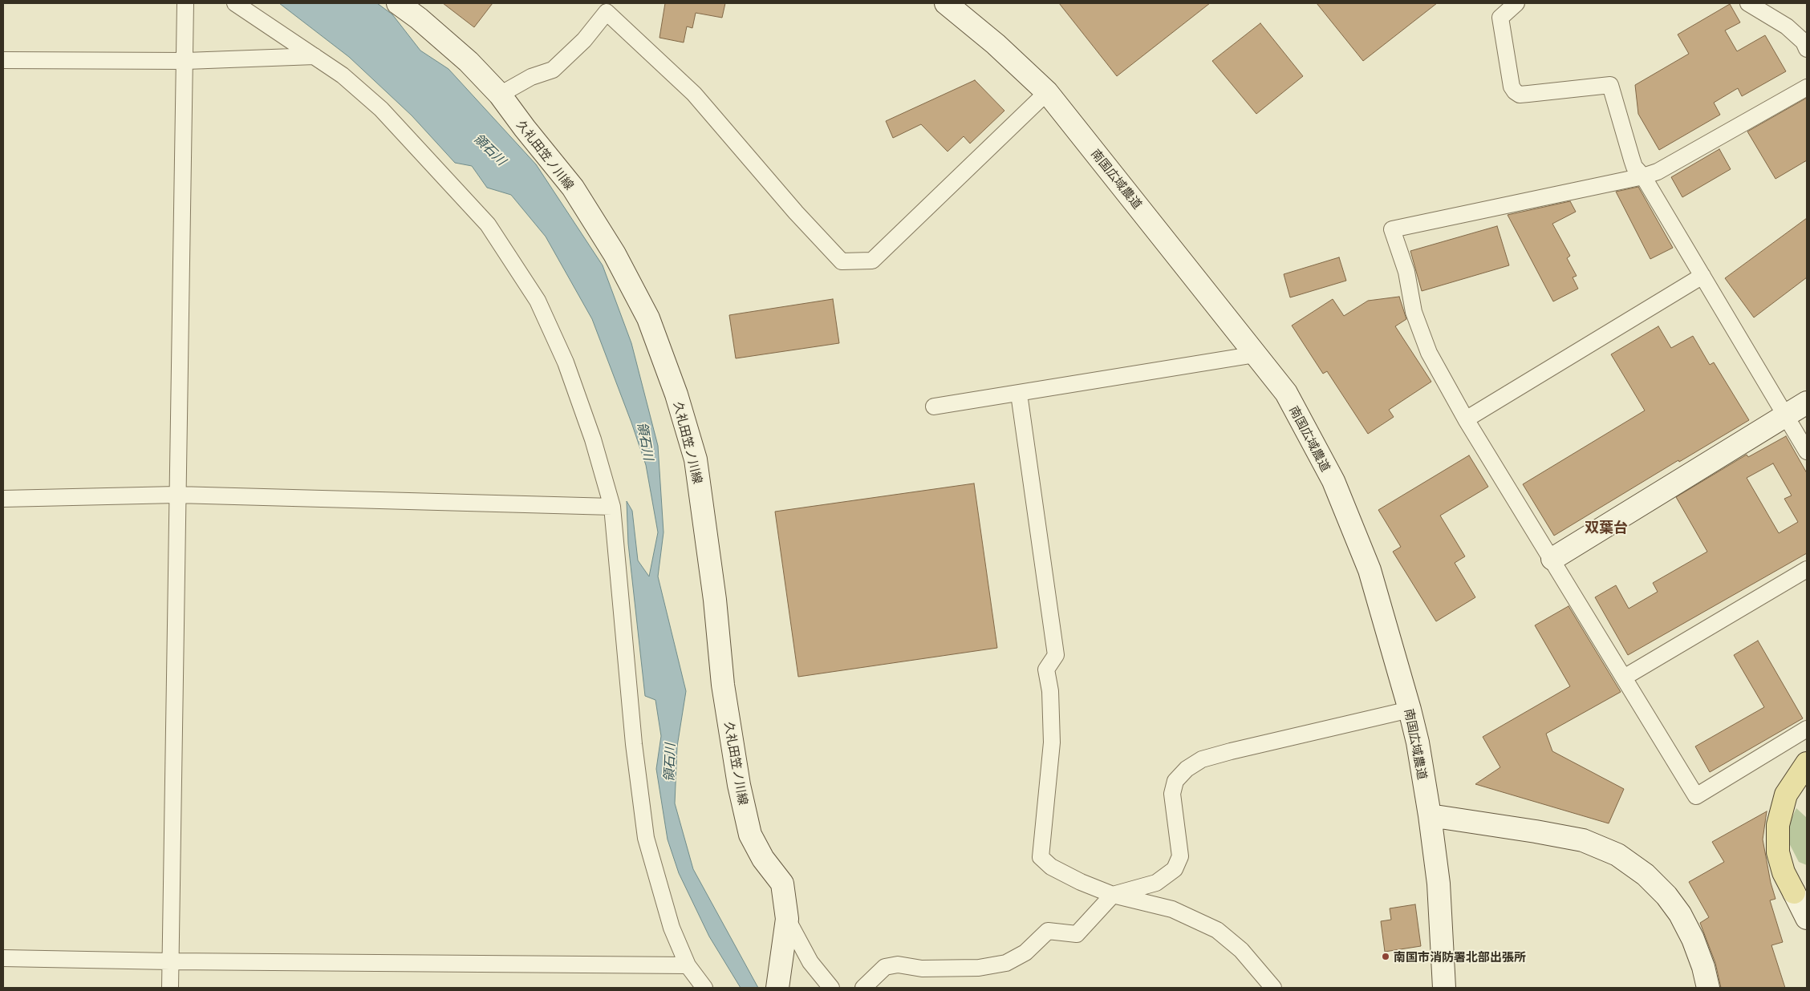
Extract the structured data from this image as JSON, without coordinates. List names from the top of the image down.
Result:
{
  "streets": {
    "street": ["久礼田笠ノ川線", "南国広域農道"]
  },
  "districts": ["双葉台"],
  "water": ["領石川"],
  "places": ["南国市消防署北部出張所"]
}
